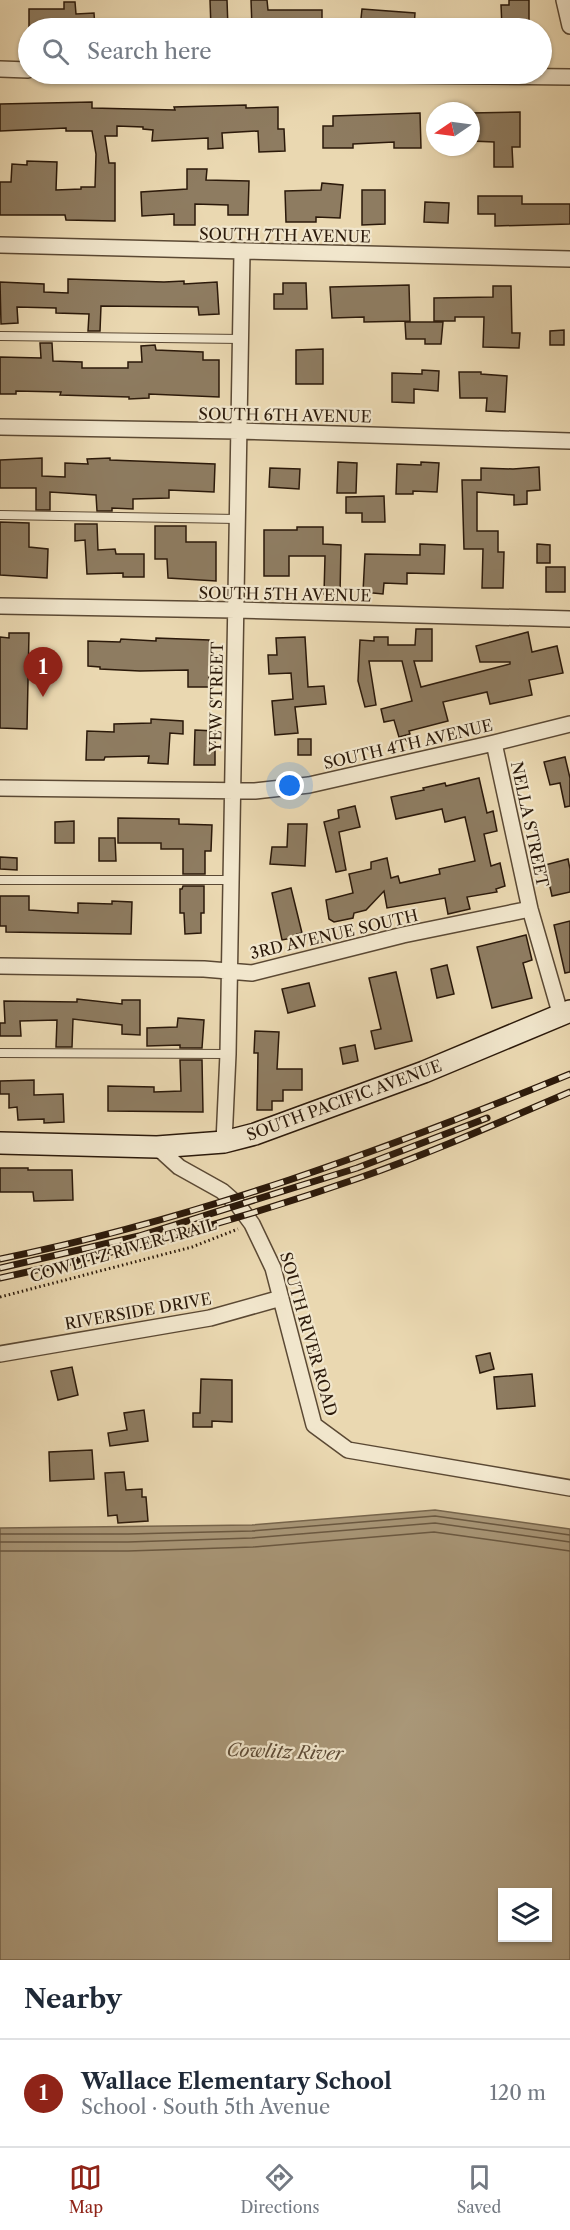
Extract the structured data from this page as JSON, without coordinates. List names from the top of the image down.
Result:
{
  "streets": {
    "street": [
      "SOUTH 7TH AVENUE",
      "SOUTH 6TH AVENUE",
      "SOUTH 5TH AVENUE",
      "YEW STREET",
      "SOUTH 4TH AVENUE",
      "NELLA STREET",
      "3RD AVENUE SOUTH",
      "SOUTH PACIFIC AVENUE",
      "RIVERSIDE DRIVE",
      "SOUTH RIVER ROAD"
    ],
    "path": ["COWLITZ RIVER TRAIL"]
  },
  "crossings": [
    ["SOUTH 7TH AVENUE", "YEW STREET"],
    ["SOUTH 6TH AVENUE", "YEW STREET"],
    ["SOUTH 5TH AVENUE", "YEW STREET"],
    ["YEW STREET", "SOUTH 4TH AVENUE"],
    ["YEW STREET", "3RD AVENUE SOUTH"],
    ["YEW STREET", "SOUTH PACIFIC AVENUE"],
    ["SOUTH 4TH AVENUE", "NELLA STREET"],
    ["NELLA STREET", "3RD AVENUE SOUTH"],
    ["NELLA STREET", "SOUTH PACIFIC AVENUE"],
    ["SOUTH PACIFIC AVENUE", "SOUTH RIVER ROAD"],
    ["COWLITZ RIVER TRAIL", "SOUTH RIVER ROAD"],
    ["RIVERSIDE DRIVE", "SOUTH RIVER ROAD"]
  ],
  "water": ["Cowlitz River"],
  "north": "left",
  "page": {
    "search": "Search here",
    "pins": "1",
    "heading": "Nearby",
    "list": [
      {
        "mark": "1",
        "name": "Wallace Elementary School",
        "note": "School · South 5th Avenue",
        "value": "120 m"
      }
    ],
    "nav": ["Map", "Directions", "Saved"]
  }
}
